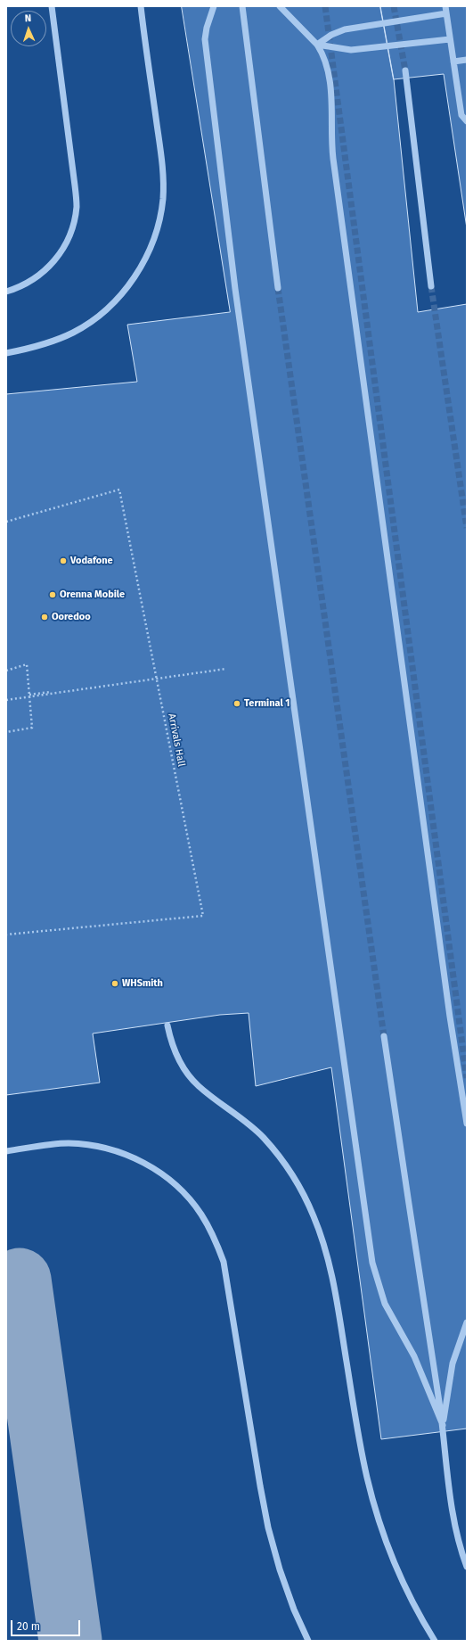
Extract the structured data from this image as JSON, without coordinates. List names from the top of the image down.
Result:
{
  "streets": {
    "path": ["Arrivals Hall"]
  },
  "places": [
    "Vodafone",
    "Orenna Mobile",
    "Ooredoo",
    "Terminal 1",
    "WHSmith"
  ],
  "scale_bar": "20 m",
  "north": "top"
}
